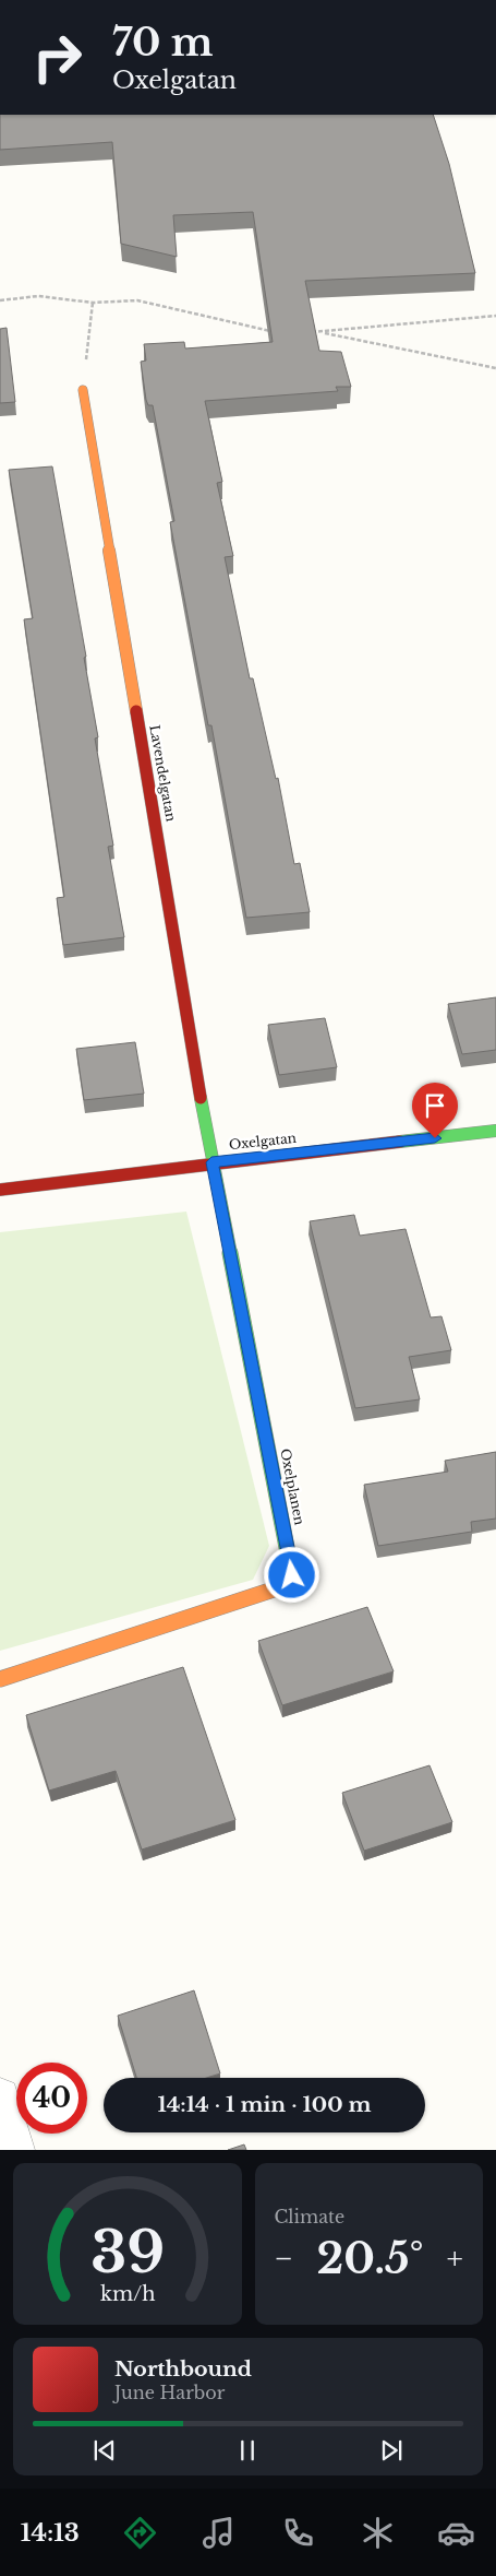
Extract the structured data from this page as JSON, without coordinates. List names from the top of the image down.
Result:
{
  "streets": {
    "main road": ["Lavendelgatan", "Oxelgatan", "Oxelplanen"]
  },
  "crossings": [
    ["Lavendelgatan", "Oxelgatan"],
    ["Lavendelgatan", "Oxelplanen"],
    ["Oxelgatan", "Oxelplanen"]
  ],
  "page": {
    "turn": ["70 m", "Oxelgatan"],
    "limit": "40",
    "trip": "14:14 · 1 min · 100 m",
    "tile": "Climate",
    "heat": ["−", "20.5°", "+"],
    "song": ["Northbound", "June Harbor"],
    "tabs": "14:13",
    "gauge": ["39", "km/h"]
  }
}
